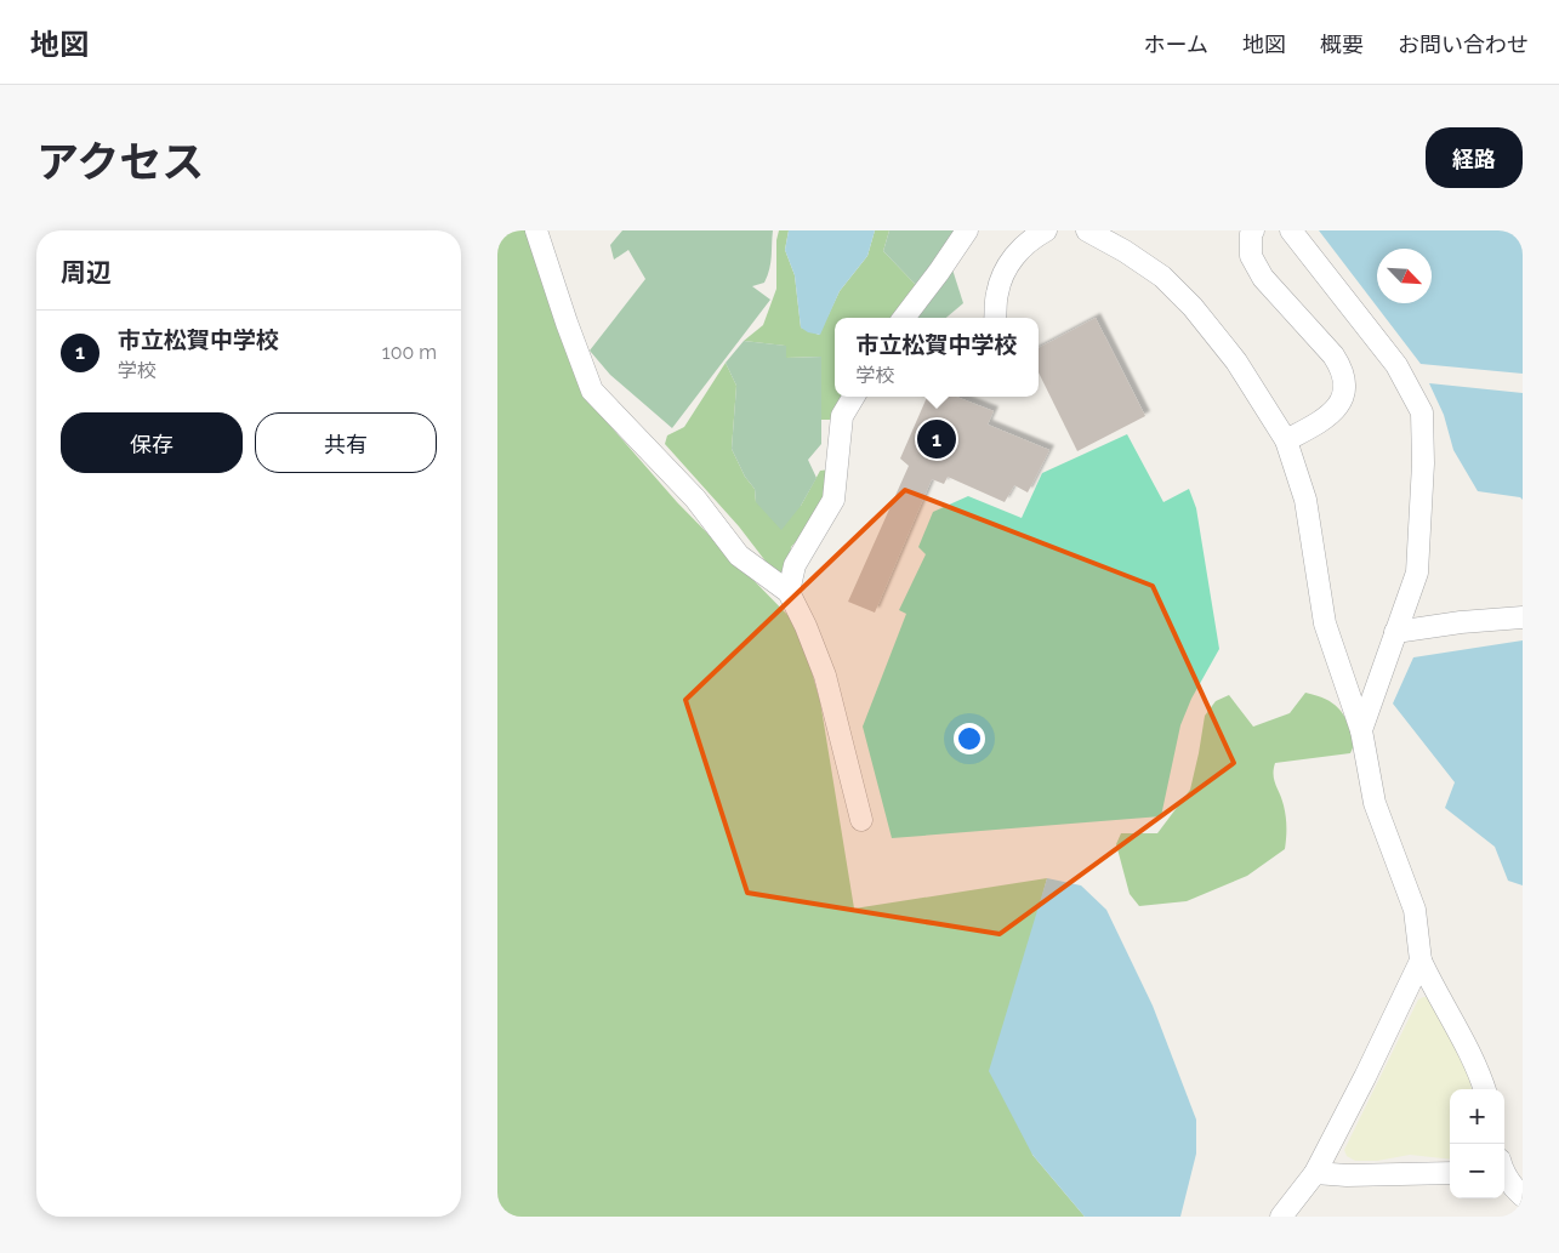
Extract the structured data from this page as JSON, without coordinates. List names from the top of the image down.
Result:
{
  "north": "bottom right",
  "page": {
    "header": "地図",
    "nav": [
      "ホーム",
      "地図",
      "概要",
      "お問い合わせ"
    ],
    "title": "アクセス",
    "buttons": [
      "経路",
      ["保存", "共有"]
    ],
    "heading": "周辺",
    "list": [
      {
        "mark": "1",
        "name": "市立松賀中学校",
        "note": "学校",
        "value": "100 m"
      }
    ],
    "popup": ["市立松賀中学校", "学校"],
    "pins": "1",
    "map_buttons": ["+", "−"]
  }
}
